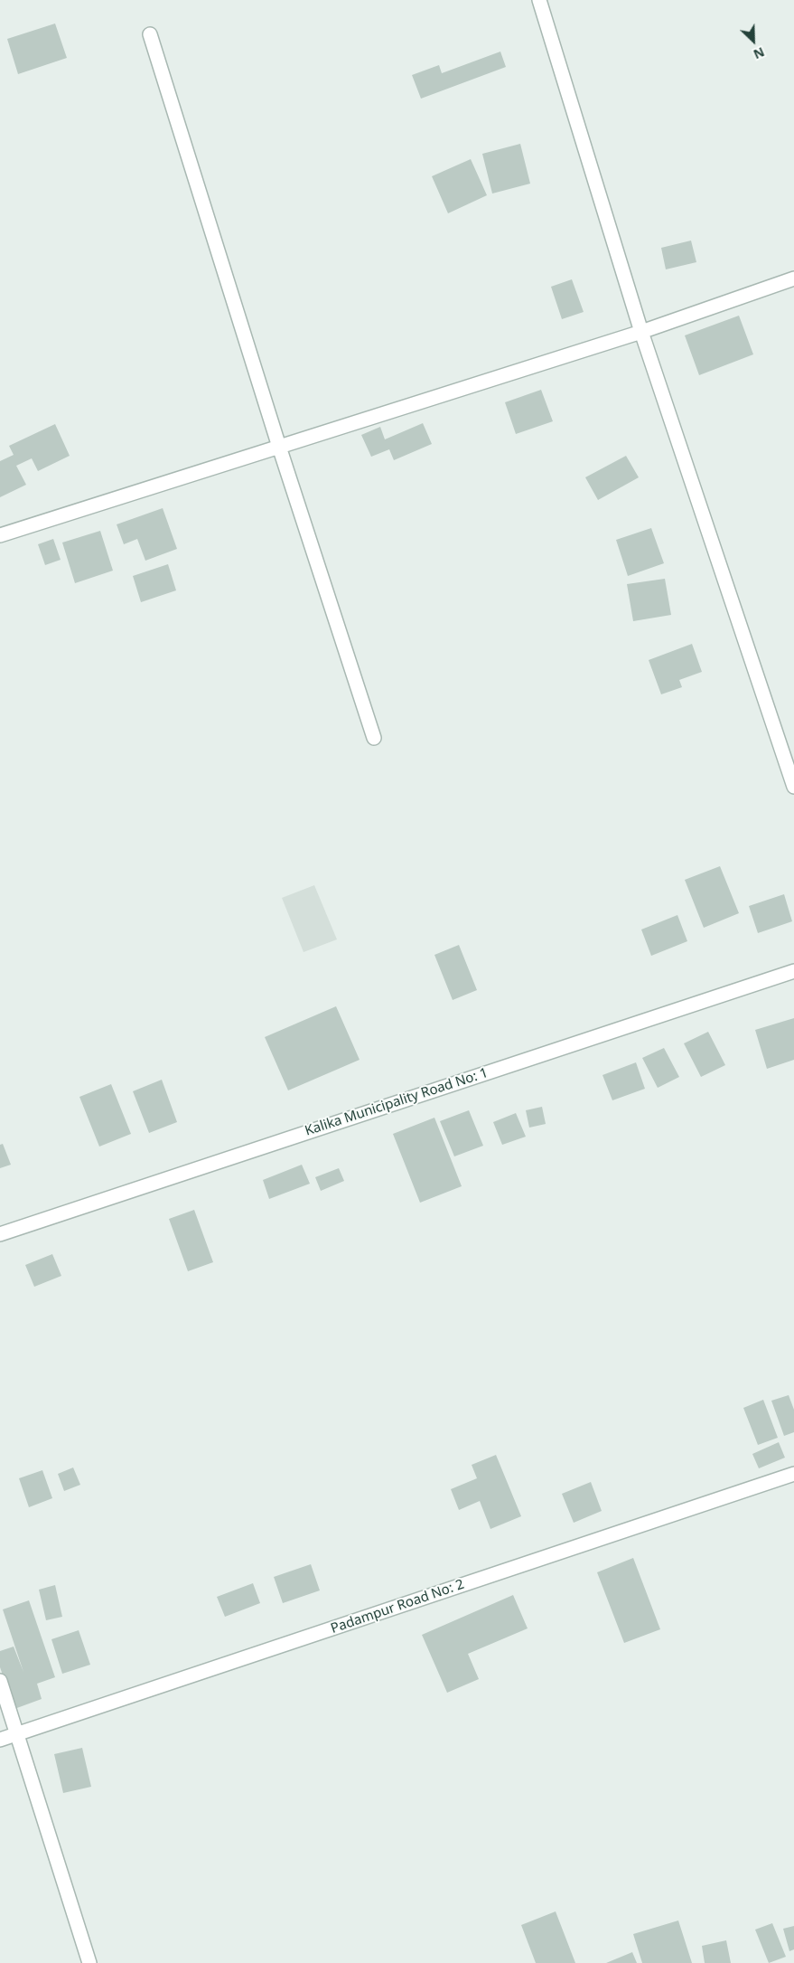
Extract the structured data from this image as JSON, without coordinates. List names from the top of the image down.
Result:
{
  "streets": {
    "street": ["Kalika Municipality Road No: 1", "Padampur Road No: 2"]
  },
  "north": "bottom right"
}
